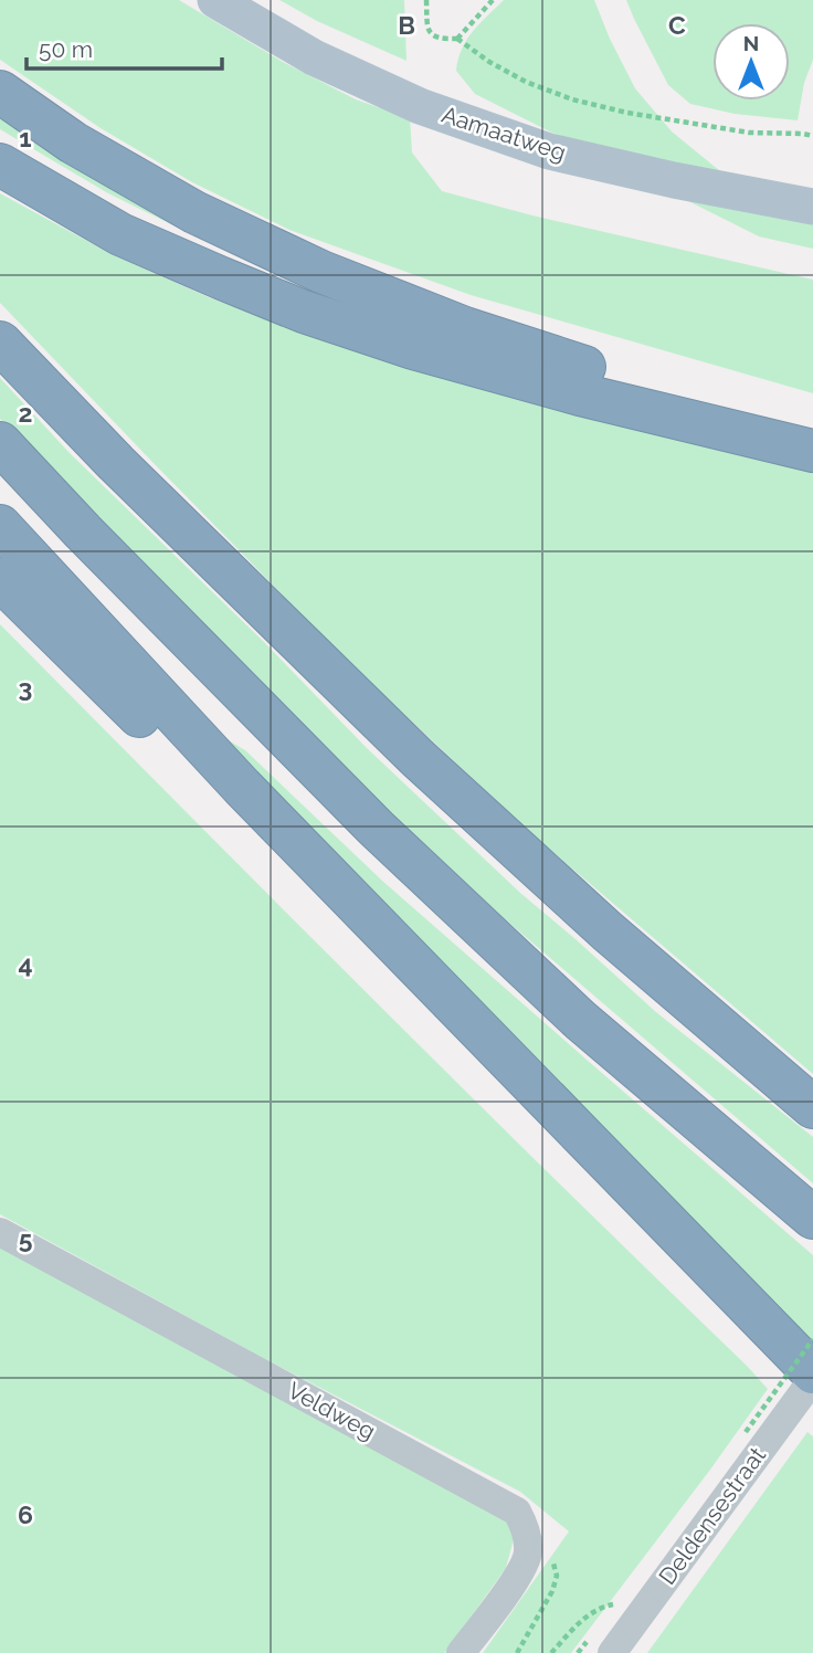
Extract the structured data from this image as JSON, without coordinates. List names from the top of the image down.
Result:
{
  "streets": {
    "main road": ["Aamaatweg"],
    "street": ["Veldweg", "Deldensestraat"]
  },
  "scale_bar": "50 m",
  "north": "top",
  "grid": {
    "columns": ["B", "C"],
    "rows": [
      "1",
      "2",
      "3",
      "4",
      "5",
      "6"
    ]
  }
}
